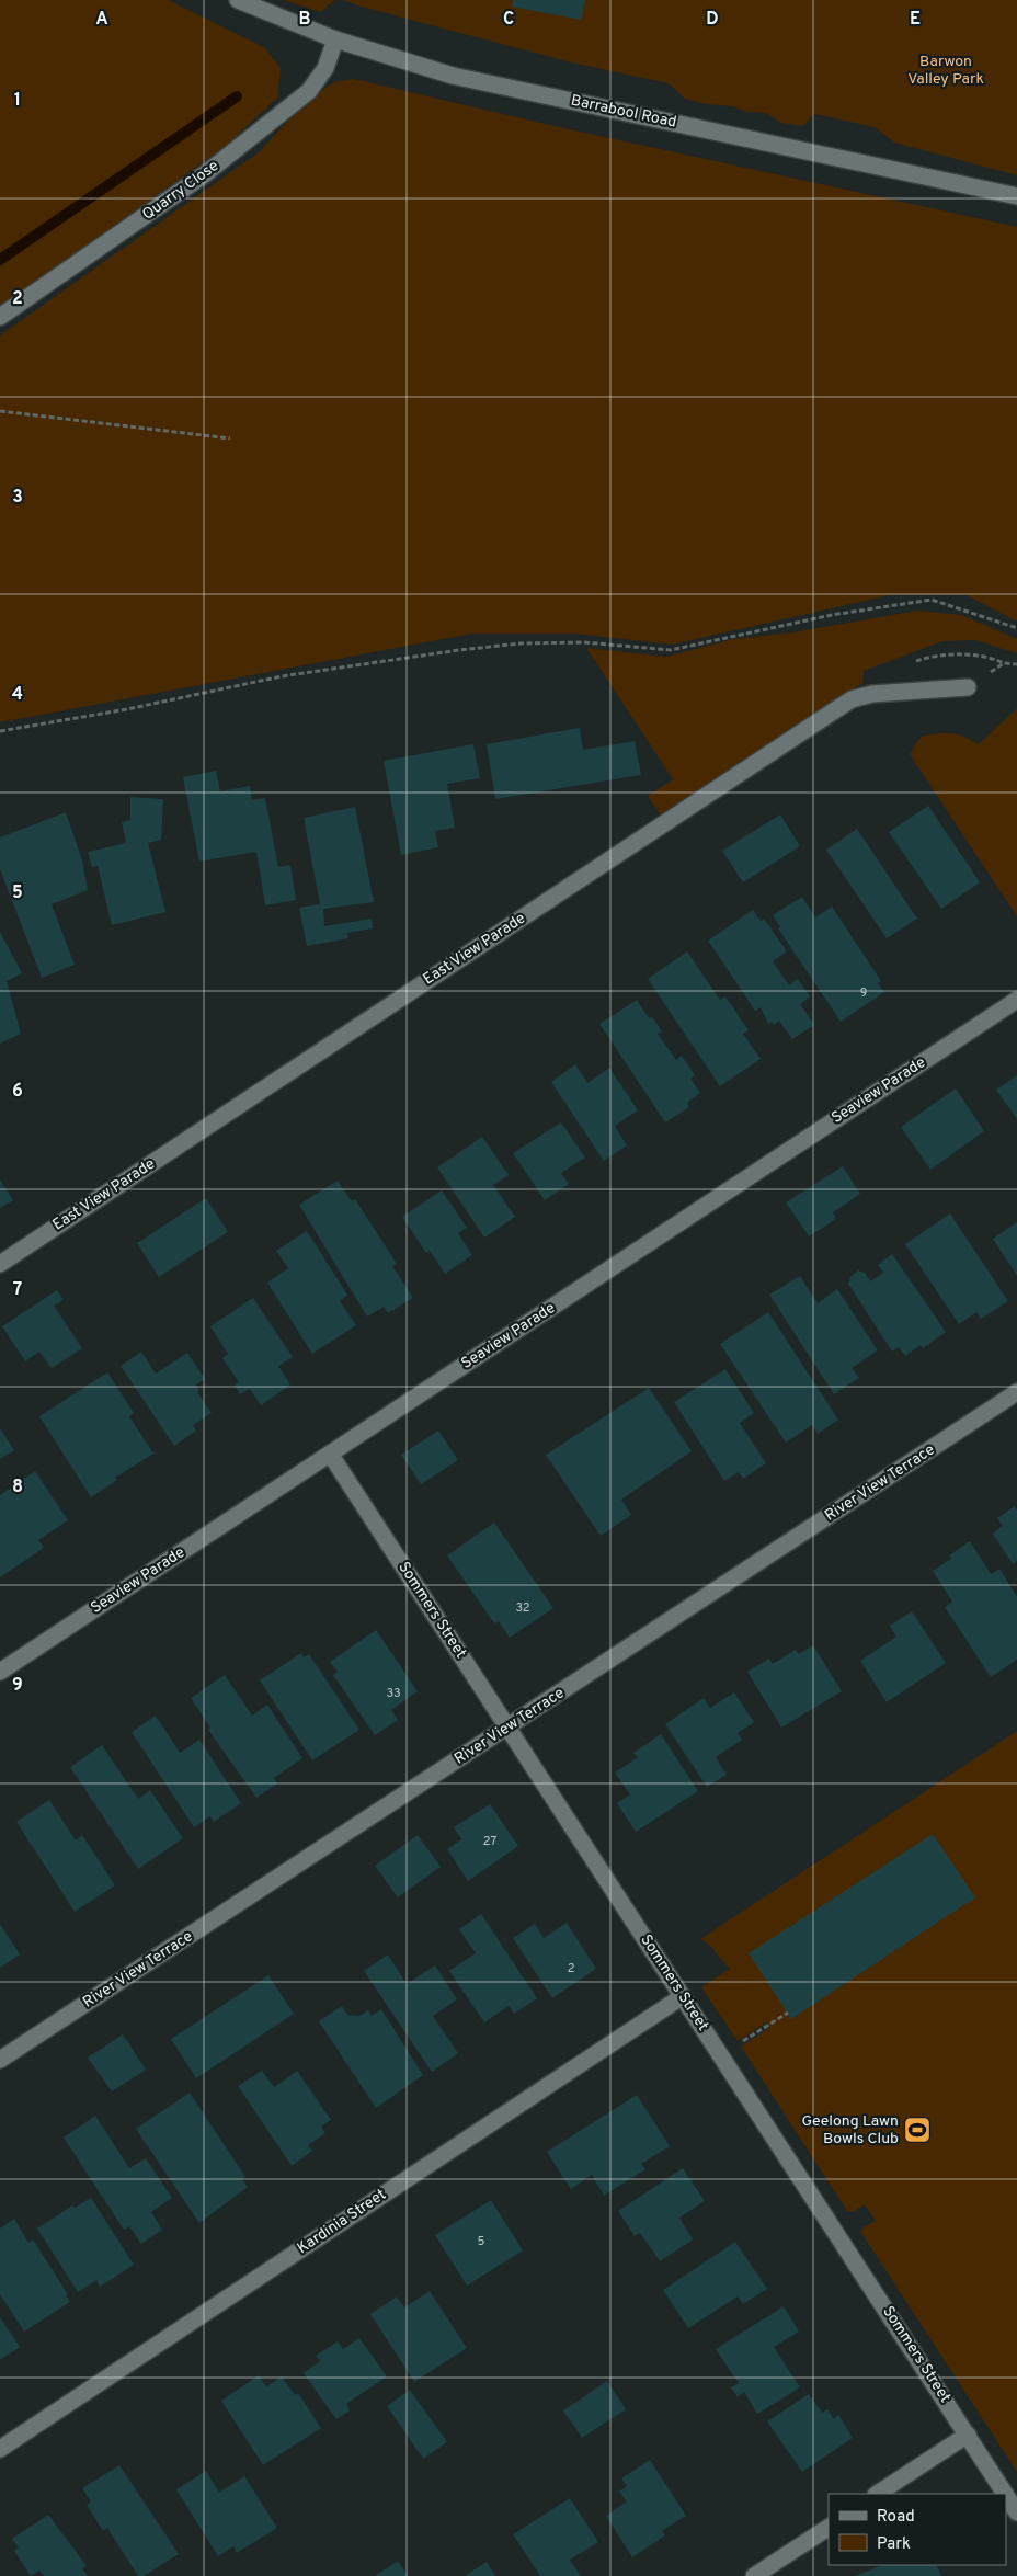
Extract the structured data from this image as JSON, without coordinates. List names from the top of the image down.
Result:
{
  "streets": {
    "street": [
      "Barrabool Road",
      "Quarry Close",
      "East View Parade",
      "Seaview Parade",
      "River View Terrace",
      "Sommers Street",
      "Kardinia Street"
    ]
  },
  "crossings": [
    ["Barrabool Road", "Quarry Close"],
    ["Seaview Parade", "Sommers Street"],
    ["River View Terrace", "Sommers Street"],
    ["Sommers Street", "Kardinia Street"]
  ],
  "parks": ["Barwon Valley Park"],
  "places": {
    "sports": ["Geelong Lawn Bowls Club"]
  },
  "house_numbers": [
    "9",
    "32",
    "33",
    "27",
    "2",
    "5"
  ],
  "legend": ["Road", "Park"],
  "grid": {
    "columns": [
      "A",
      "B",
      "C",
      "D",
      "E"
    ],
    "rows": [
      "1",
      "2",
      "3",
      "4",
      "5",
      "6",
      "7",
      "8",
      "9"
    ]
  }
}
